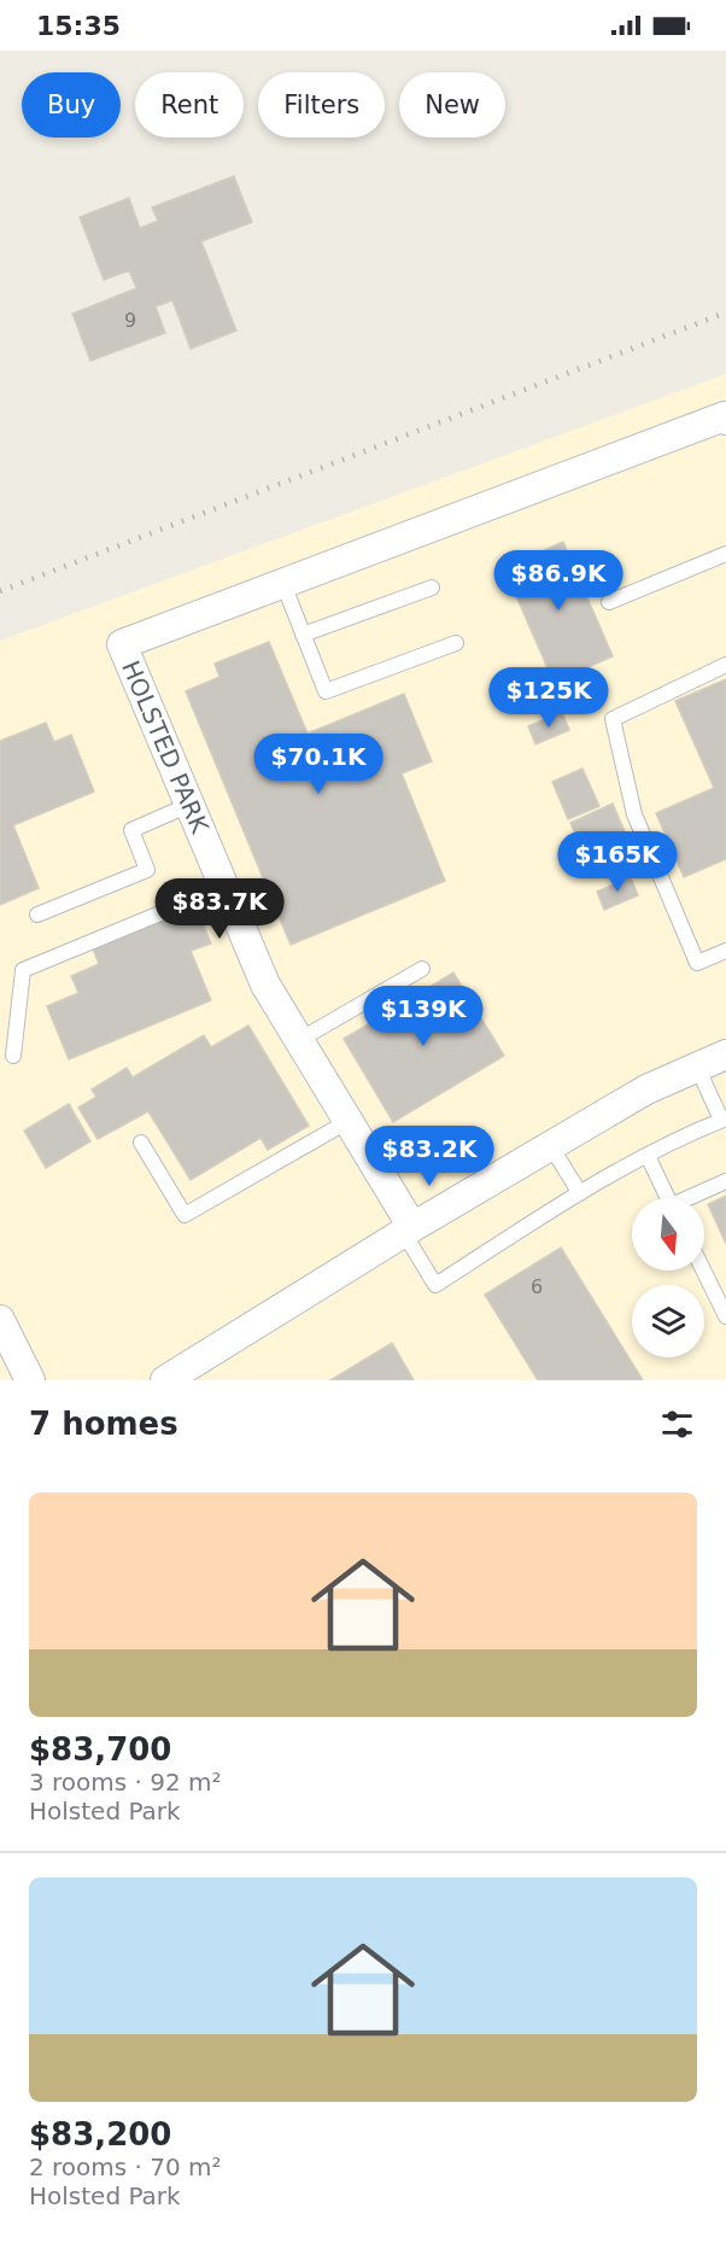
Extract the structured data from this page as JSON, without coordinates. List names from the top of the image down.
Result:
{
  "streets": {
    "street": ["HOLSTED PARK"]
  },
  "house_numbers": ["9", "6"],
  "north": "bottom",
  "page": {
    "status": "15:35",
    "chip": [
      "Buy",
      "Rent",
      "Filters",
      "New"
    ],
    "price": [
      "$86.9K",
      "$125K",
      "$70.1K",
      "$165K",
      "$83.7K",
      "$139K",
      "$83.2K"
    ],
    "heading": "7 homes",
    "list": [
      {
        "name": "$83,700",
        "note": "3 rooms · 92 m² · Holsted Park"
      },
      {
        "name": "$83,200",
        "note": "2 rooms · 70 m² · Holsted Park"
      }
    ]
  }
}
